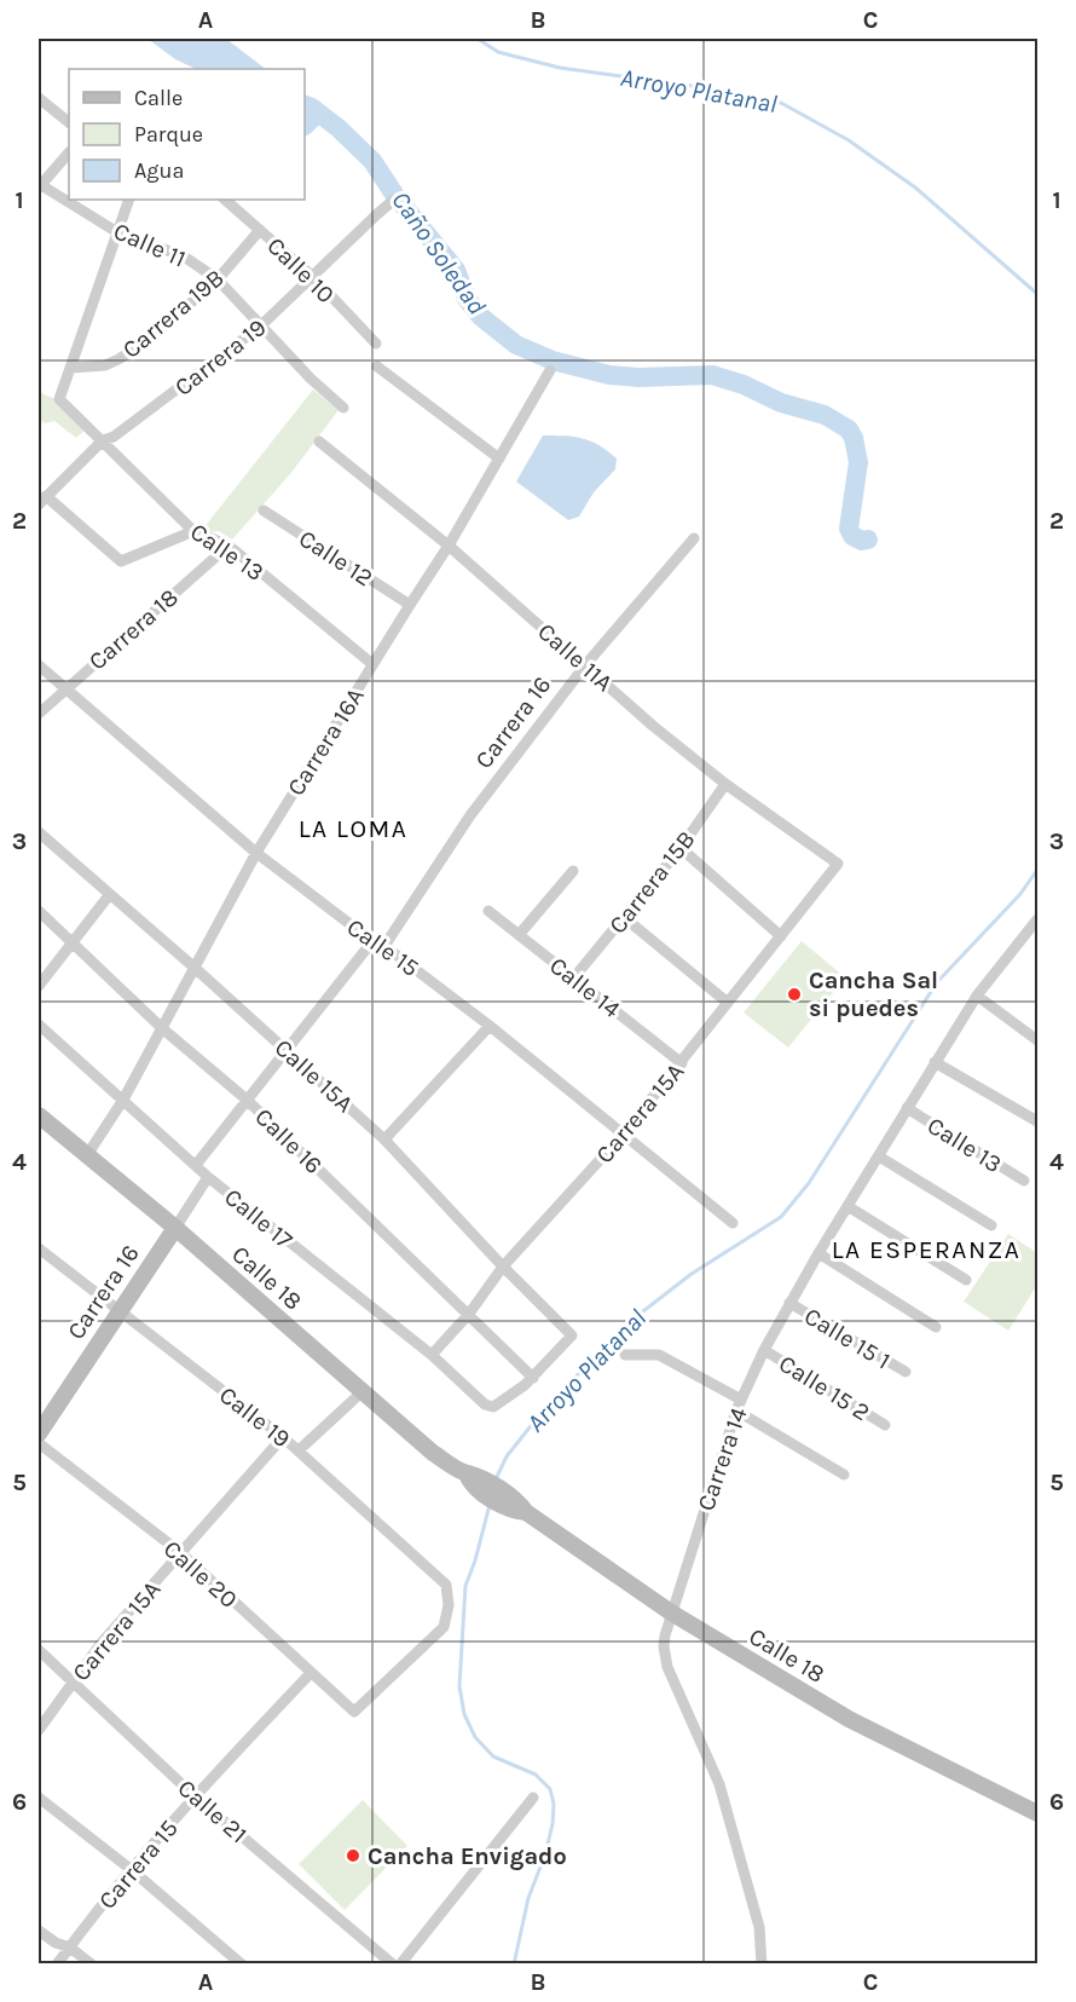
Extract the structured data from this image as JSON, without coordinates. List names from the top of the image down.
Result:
{
  "streets": {
    "main road": ["Carrera 16", "Calle 18"],
    "street": [
      "Calle 11",
      "Calle 10",
      "Carrera 19B",
      "Carrera 19",
      "Calle 13",
      "Calle 12",
      "Carrera 18",
      "Calle 11A",
      "Carrera 16A",
      "Carrera 15B",
      "Calle 15",
      "Calle 14",
      "Calle 15A",
      "Carrera 15A",
      "Calle 16",
      "Calle 17",
      "Calle 15 1",
      "Calle 15 2",
      "Calle 19",
      "Carrera 14",
      "Calle 20",
      "Calle 21",
      "Carrera 15"
    ]
  },
  "crossings": [
    ["Calle 11", "Carrera 19B"],
    ["Calle 11", "Carrera 19"],
    ["Calle 10", "Carrera 19B"],
    ["Calle 10", "Carrera 19"],
    ["Carrera 19B", "Calle 13"],
    ["Carrera 19", "Calle 13"],
    ["Calle 13", "Carrera 18"],
    ["Calle 13", "Carrera 16A"],
    ["Calle 13", "Carrera 14"],
    ["Calle 12", "Carrera 16A"],
    ["Carrera 18", "Calle 15"],
    ["Calle 11A", "Carrera 16"],
    ["Calle 11A", "Carrera 16A"],
    ["Calle 11A", "Carrera 15B"],
    ["Calle 11A", "Carrera 15A"],
    ["Carrera 16", "Calle 15"],
    ["Carrera 16", "Calle 17"],
    ["Carrera 16", "Calle 18"],
    ["Carrera 16", "Calle 19"],
    ["Carrera 16A", "Calle 15"],
    ["Carrera 16A", "Calle 15A"],
    ["Carrera 16A", "Calle 16"],
    ["Carrera 16A", "Calle 17"],
    ["Carrera 16A", "Calle 18"],
    ["Carrera 15B", "Calle 14"],
    ["Calle 15", "Carrera 15A"],
    ["Calle 14", "Carrera 15A"],
    ["Calle 15A", "Carrera 15A"],
    ["Calle 15A", "Calle 16"],
    ["Calle 15A", "Calle 17"],
    ["Carrera 15A", "Calle 16"],
    ["Carrera 15A", "Calle 17"],
    ["Carrera 15A", "Calle 19"],
    ["Carrera 15A", "Calle 20"],
    ["Carrera 15A", "Calle 21"],
    ["Calle 16", "Calle 17"],
    ["Calle 18", "Carrera 14"],
    ["Calle 15 1", "Carrera 14"],
    ["Calle 15 2", "Carrera 14"],
    ["Calle 19", "Calle 20"],
    ["Calle 20", "Carrera 15"],
    ["Calle 21", "Carrera 15"]
  ],
  "districts": ["LA LOMA", "LA ESPERANZA"],
  "water": ["Arroyo Platanal", "Caño Soledad"],
  "places": ["Cancha Sal si puedes", "Cancha Envigado"],
  "legend": ["Calle", "Parque", "Agua"],
  "grid": {
    "columns": ["A", "B", "C"],
    "rows": [
      "1",
      "2",
      "3",
      "4",
      "5",
      "6"
    ]
  }
}
